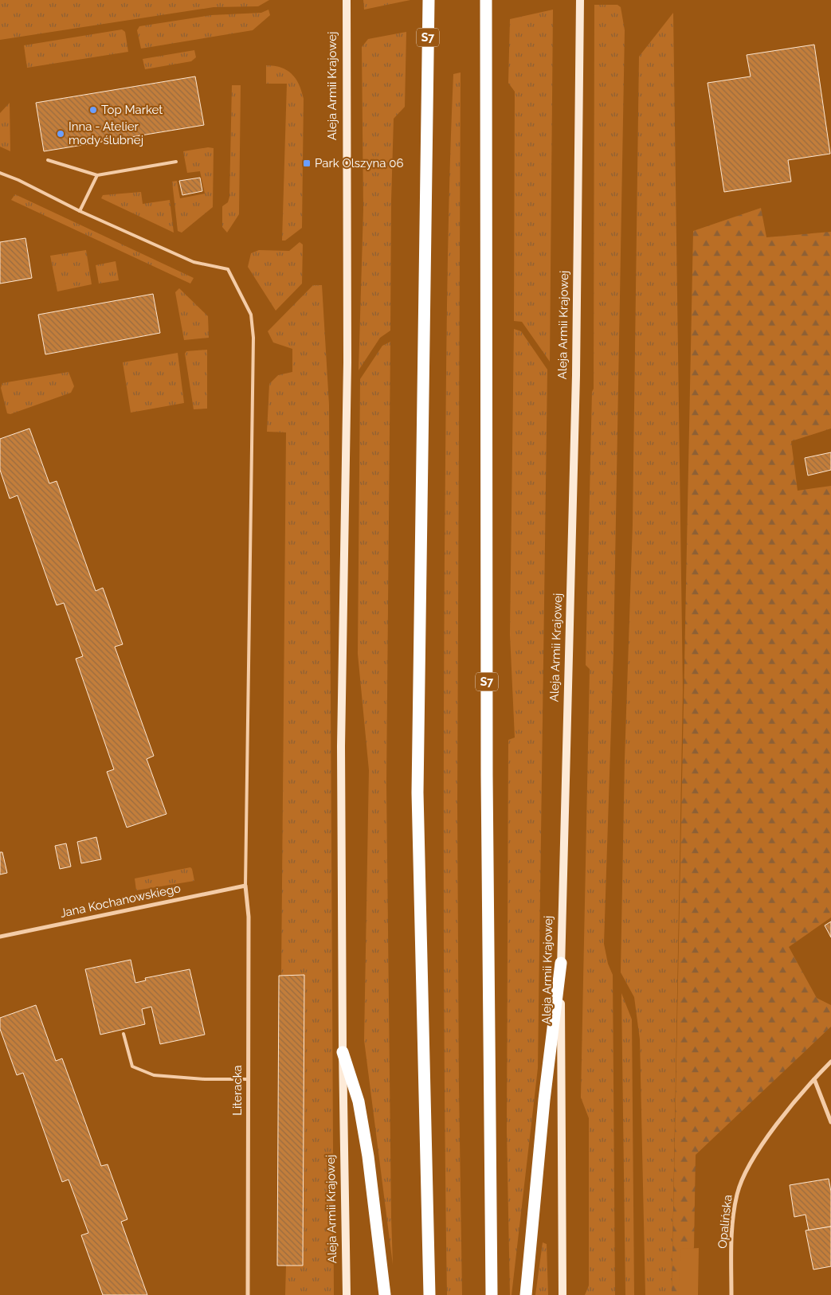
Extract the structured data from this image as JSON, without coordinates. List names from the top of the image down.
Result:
{
  "streets": {
    "highway": ["S7"],
    "main road": ["Aleja Armii Krajowej"],
    "street": ["Jana Kochanowskiego", "Literacka", "Opalińska"]
  },
  "crossings": [
    ["Jana Kochanowskiego", "Literacka"]
  ],
  "places": {
    "other": ["Top Market", "Inna - Atelier mody ślubnej"],
    "transit": ["Park Olszyna 06"]
  }
}
